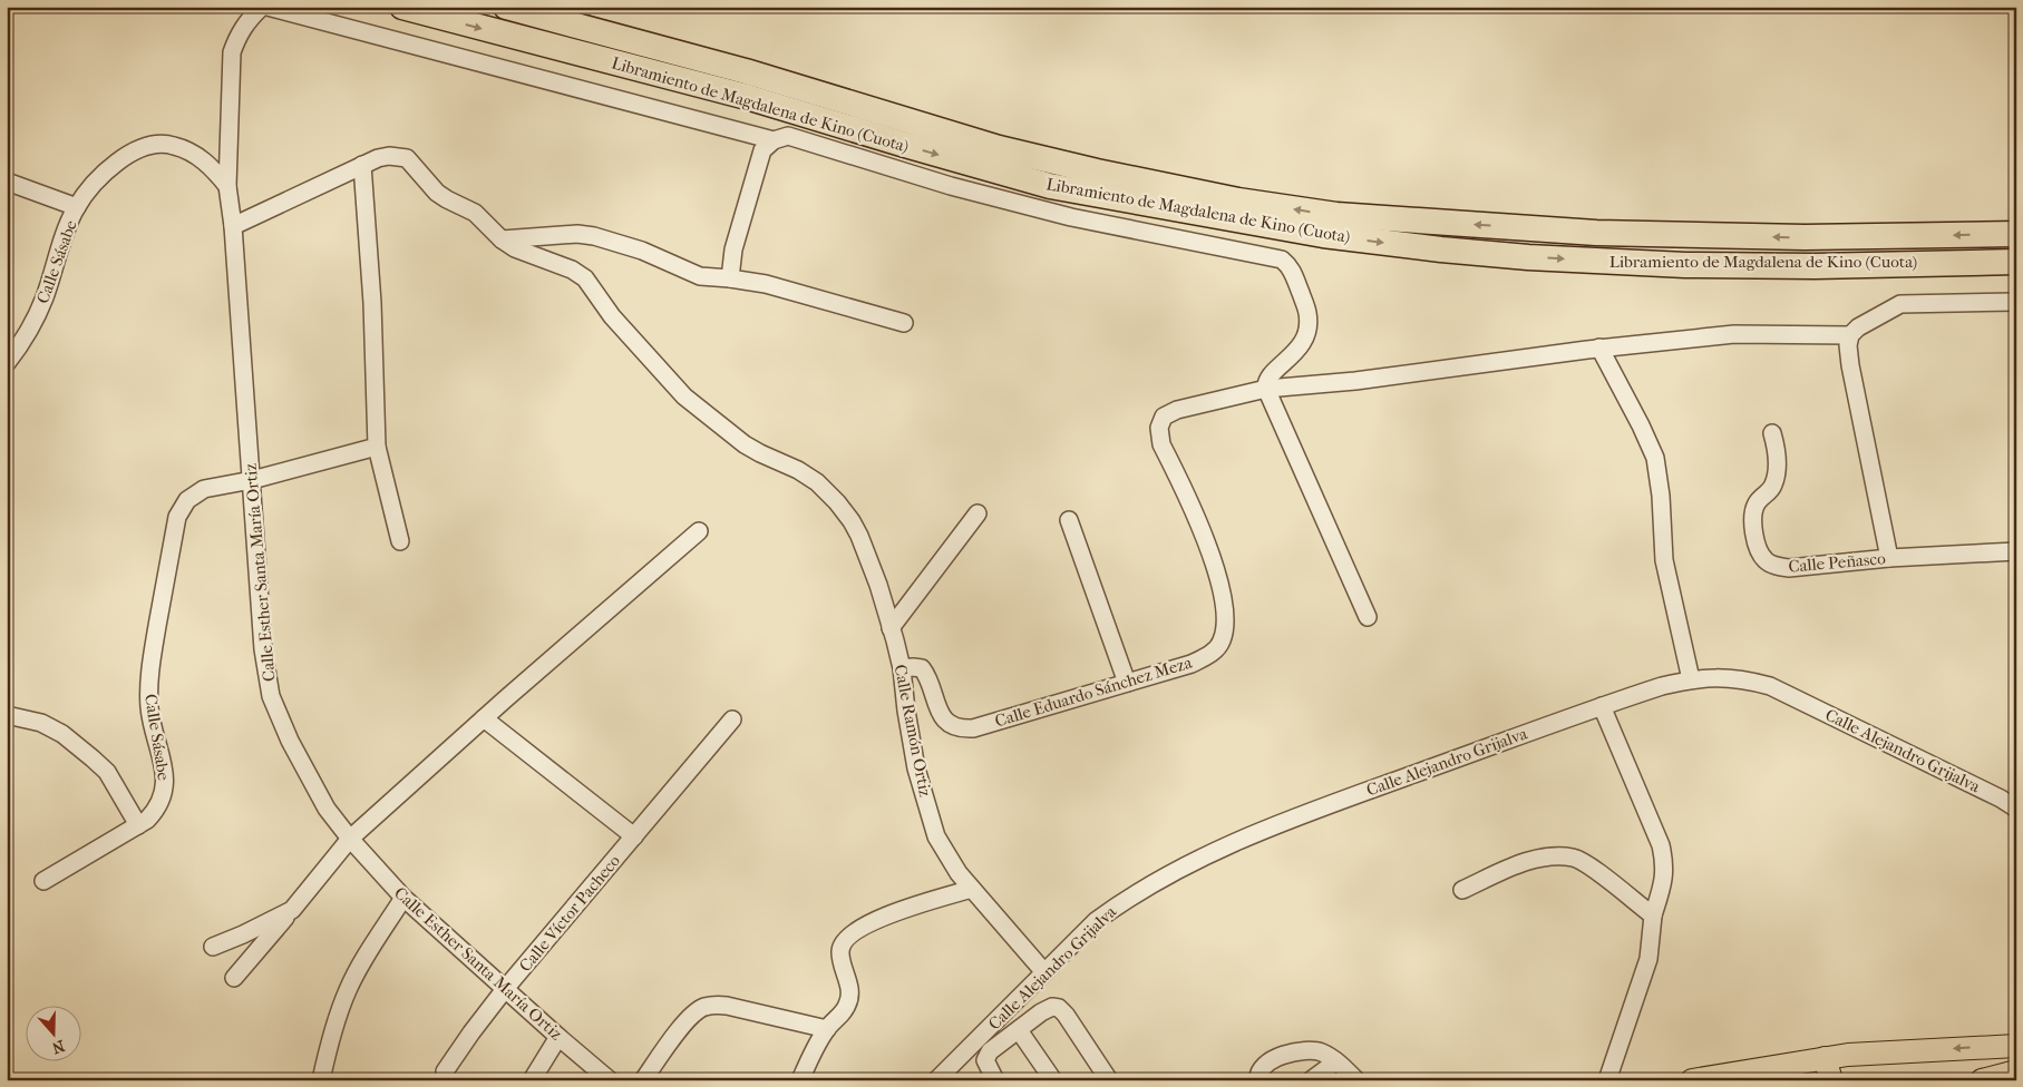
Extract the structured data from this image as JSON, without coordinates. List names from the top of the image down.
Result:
{
  "streets": {
    "highway": ["Libramiento de Magdalena de Kino (Cuota)"],
    "street": [
      "Calle Sásabe",
      "Calle Peñasco",
      "Calle Esther Santa María Ortiz",
      "Calle Eduardo Sánchez Meza",
      "Calle Ramón Ortiz",
      "Calle Alejandro Grijalva",
      "Calle Víctor Pacheco"
    ]
  },
  "crossings": [
    ["Calle Sásabe", "Calle Esther Santa María Ortiz"],
    ["Calle Esther Santa María Ortiz", "Calle Ramón Ortiz"],
    ["Calle Esther Santa María Ortiz", "Calle Víctor Pacheco"],
    ["Calle Eduardo Sánchez Meza", "Calle Ramón Ortiz"],
    ["Calle Ramón Ortiz", "Calle Alejandro Grijalva"]
  ],
  "north": "bottom"
}
